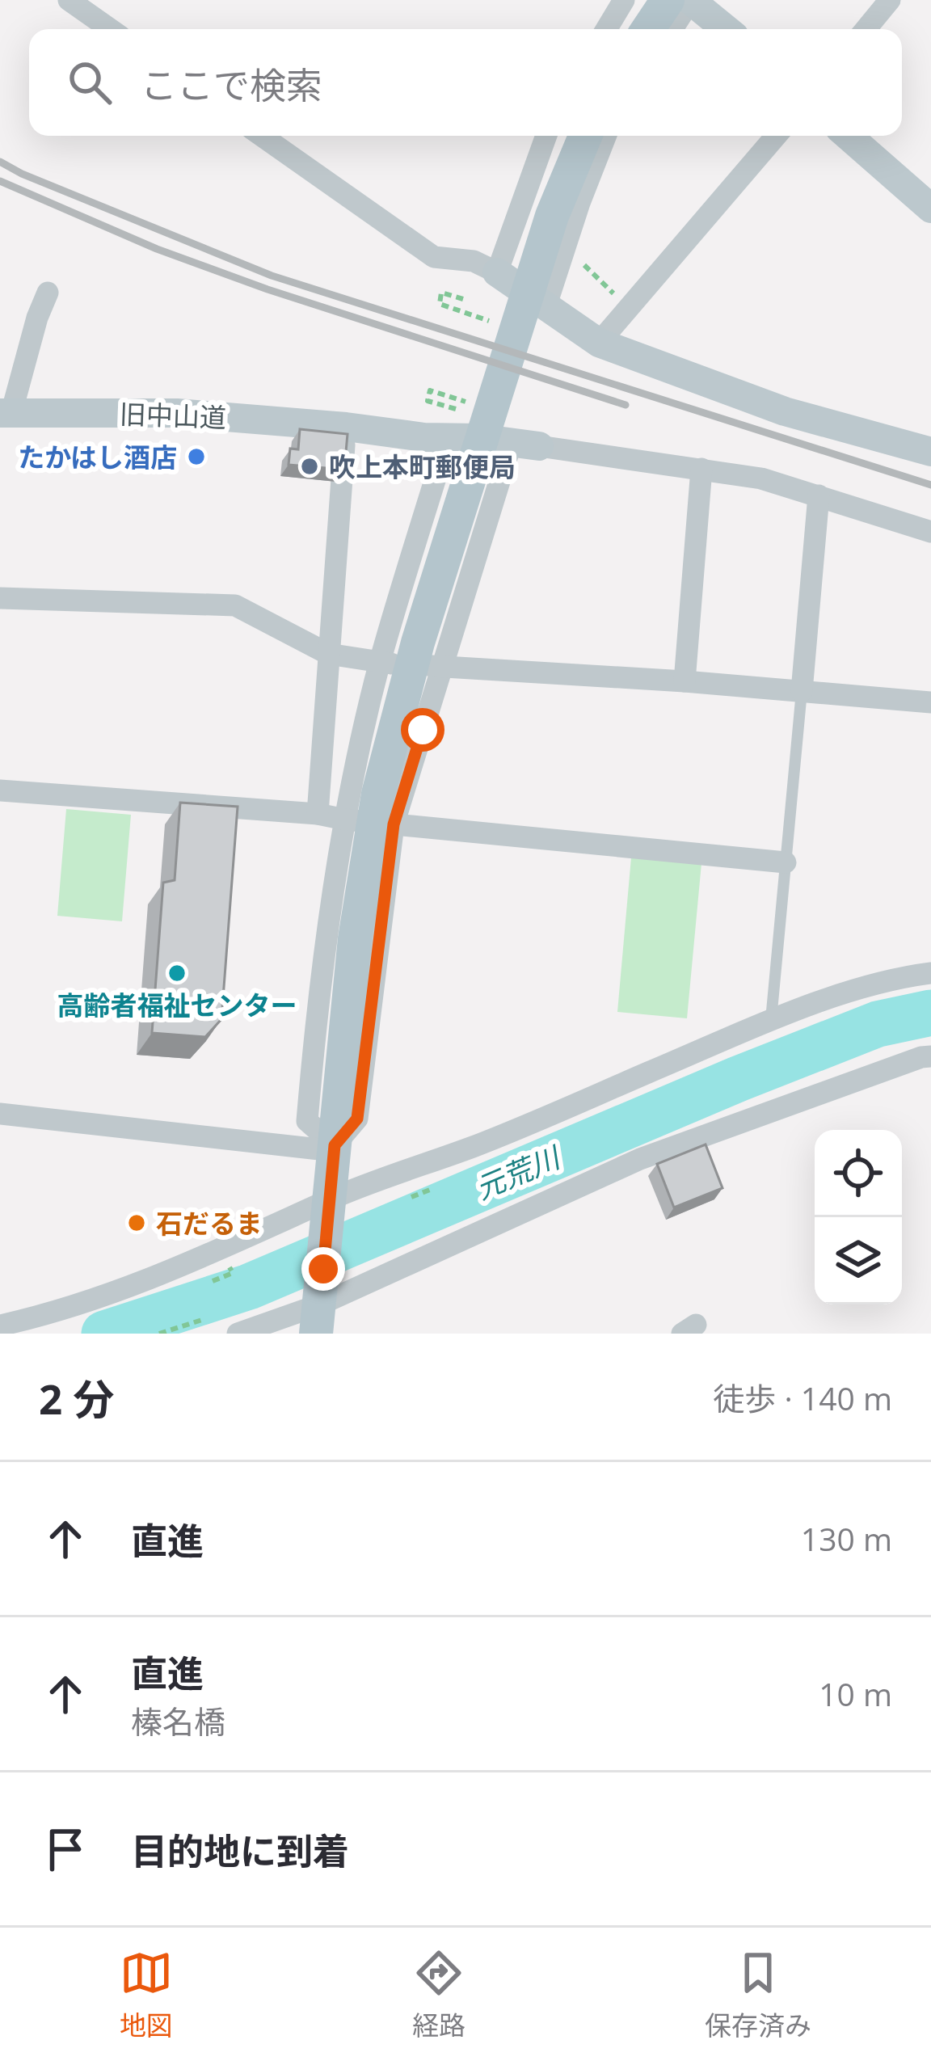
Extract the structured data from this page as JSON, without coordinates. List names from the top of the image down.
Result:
{
  "streets": {
    "street": ["旧中山道"]
  },
  "water": ["元荒川"],
  "places": [
    "たかはし酒店",
    "吹上本町郵便局",
    "高齢者福祉センター",
    "石だるま"
  ],
  "page": {
    "search": "ここで検索",
    "heading": ["2 分", "徒歩 · 140 m"],
    "list": [
      ["直進", "130 m"],
      ["直進", "榛名橋", "10 m"],
      "目的地に到着"
    ],
    "nav": ["地図", "経路", "保存済み"]
  }
}
